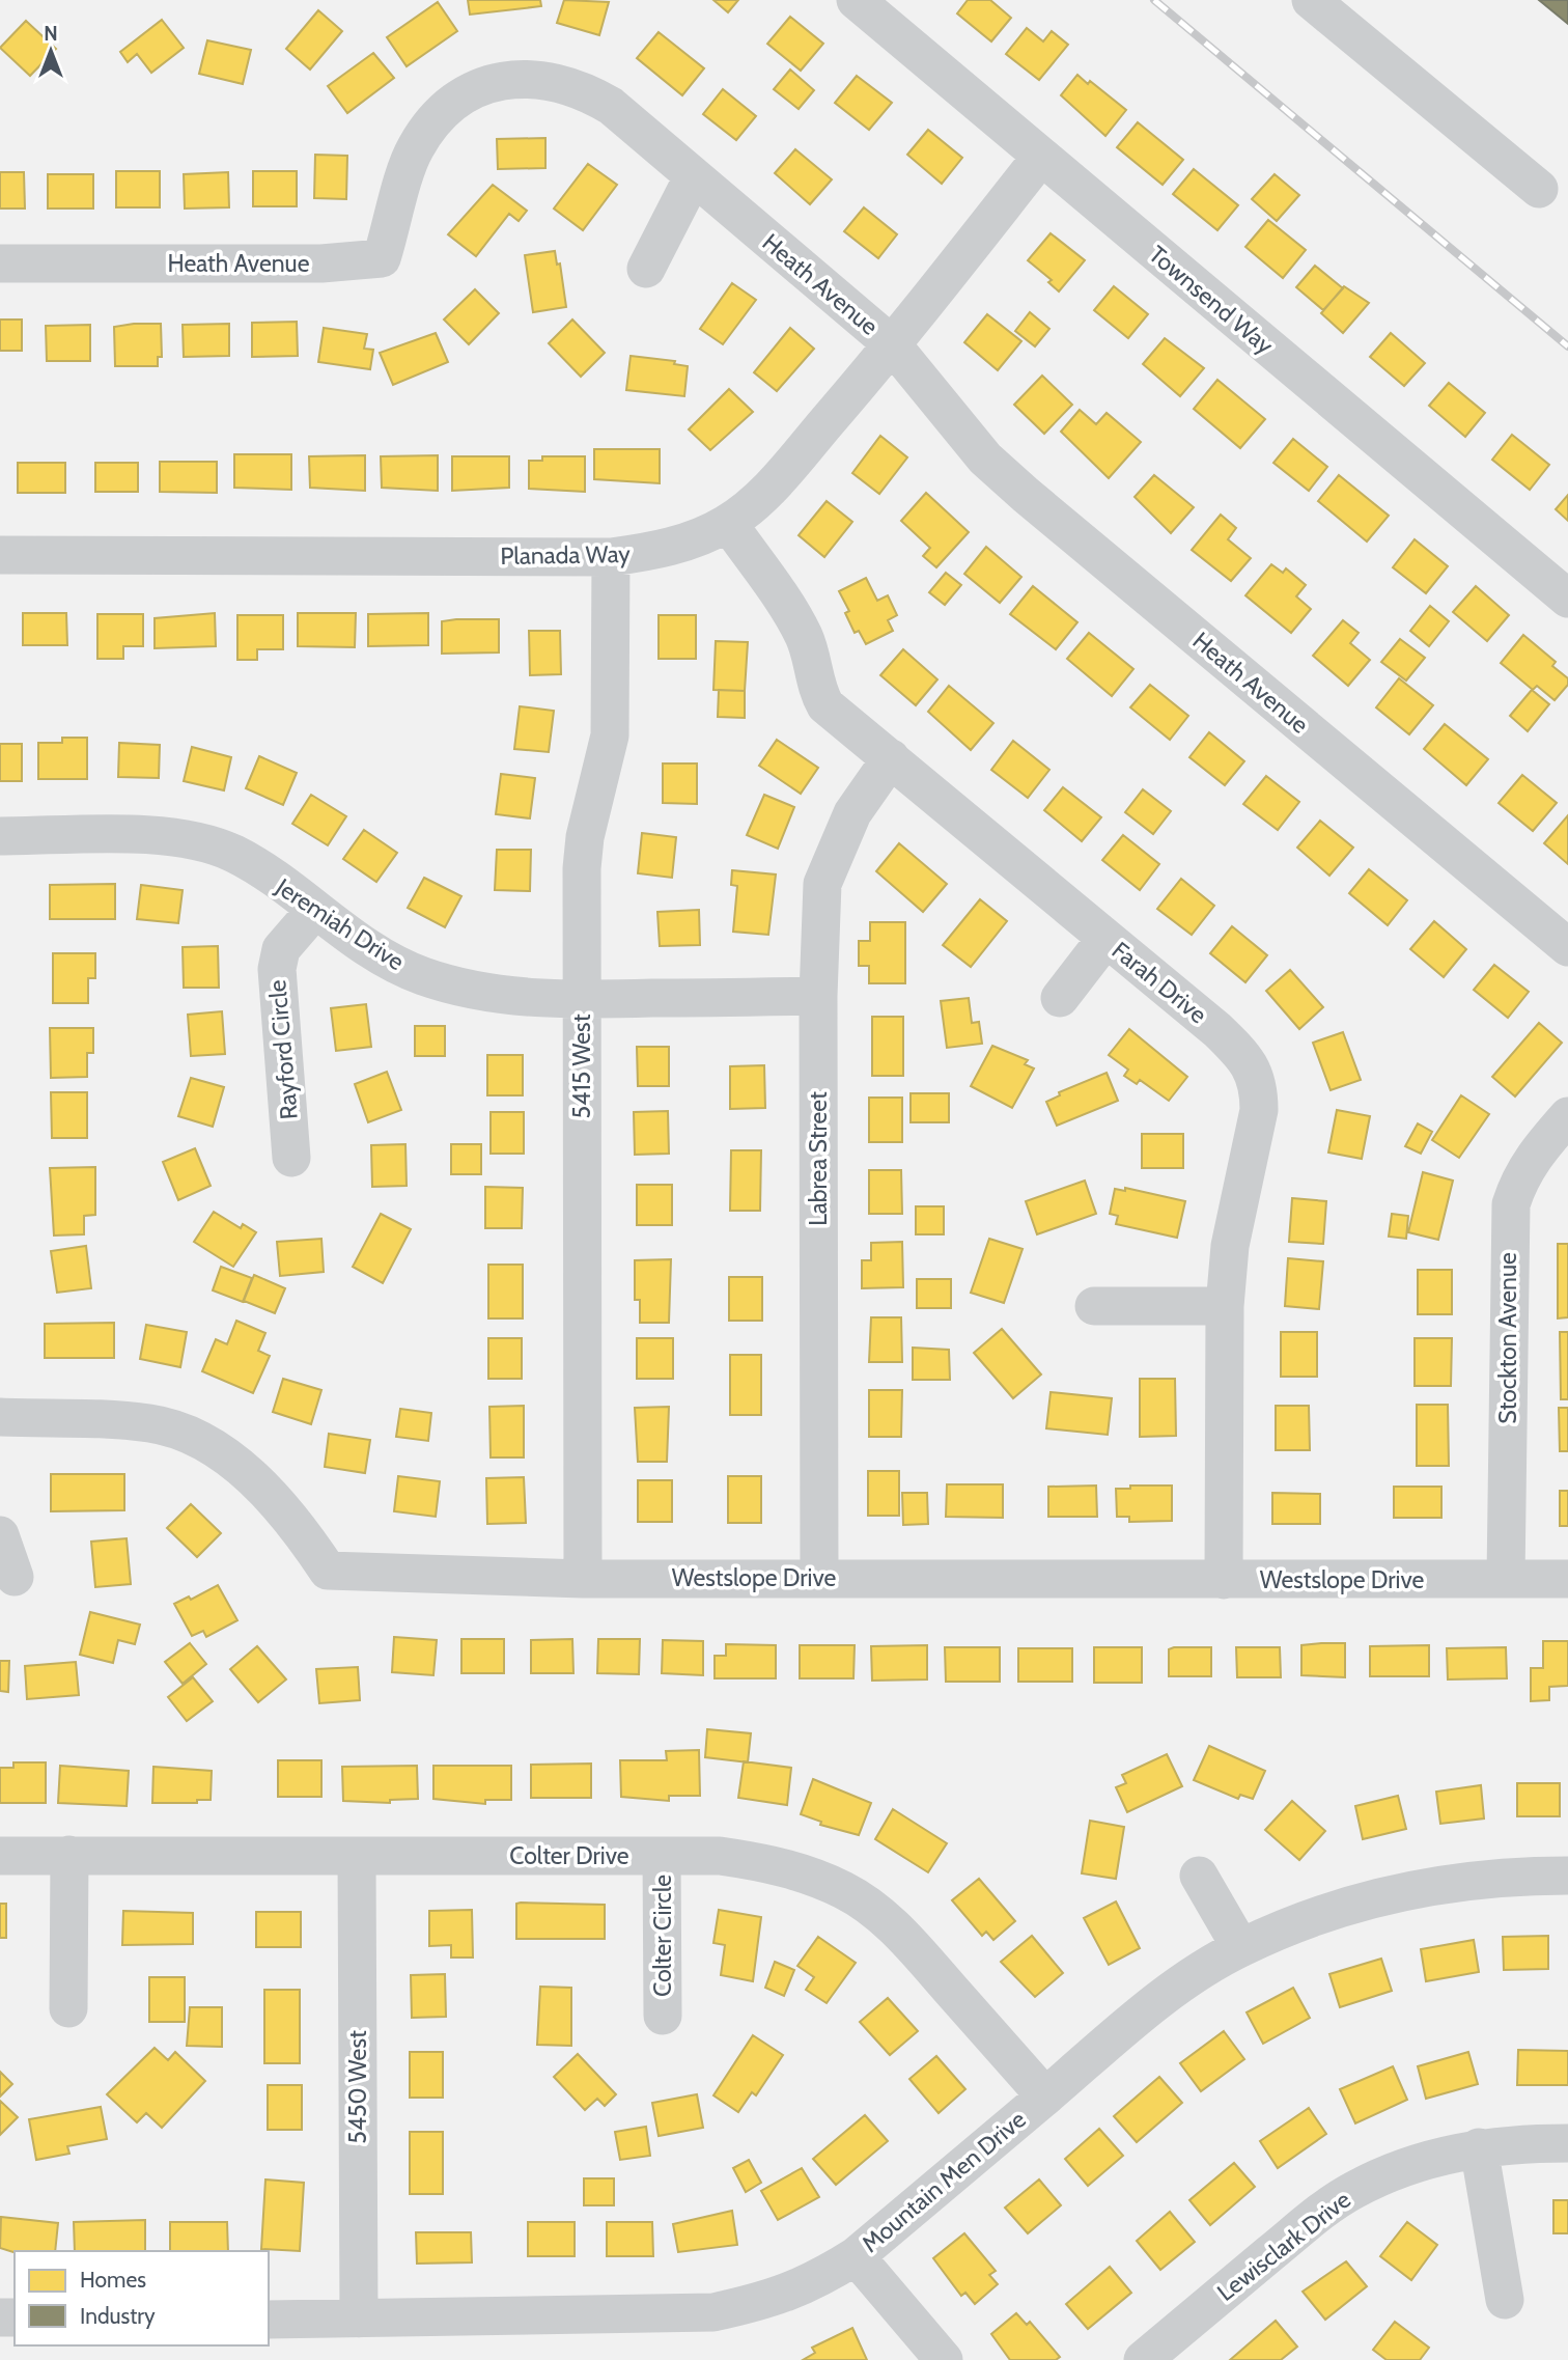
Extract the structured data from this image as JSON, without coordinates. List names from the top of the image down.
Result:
{
  "streets": {
    "street": [
      "Heath Avenue",
      "Townsend Way",
      "Planada Way",
      "Jeremiah Drive",
      "Farah Drive",
      "Rayford Circle",
      "5415 West",
      "Labrea Street",
      "Stockton Avenue",
      "Westslope Drive",
      "Colter Drive",
      "Colter Circle",
      "5450 West",
      "Mountain Men Drive",
      "Lewisclark Drive"
    ]
  },
  "crossings": [
    ["Heath Avenue", "Planada Way"],
    ["Townsend Way", "Planada Way"],
    ["Planada Way", "Farah Drive"],
    ["Planada Way", "5415 West"],
    ["Jeremiah Drive", "Rayford Circle"],
    ["Jeremiah Drive", "5415 West"],
    ["Jeremiah Drive", "Labrea Street"],
    ["Farah Drive", "Labrea Street"],
    ["Farah Drive", "Westslope Drive"],
    ["5415 West", "Westslope Drive"],
    ["Labrea Street", "Westslope Drive"],
    ["Stockton Avenue", "Westslope Drive"],
    ["Colter Drive", "Colter Circle"],
    ["Colter Drive", "5450 West"],
    ["Colter Drive", "Mountain Men Drive"],
    ["5450 West", "Mountain Men Drive"]
  ],
  "legend": ["Homes", "Industry"],
  "north": "top"
}
